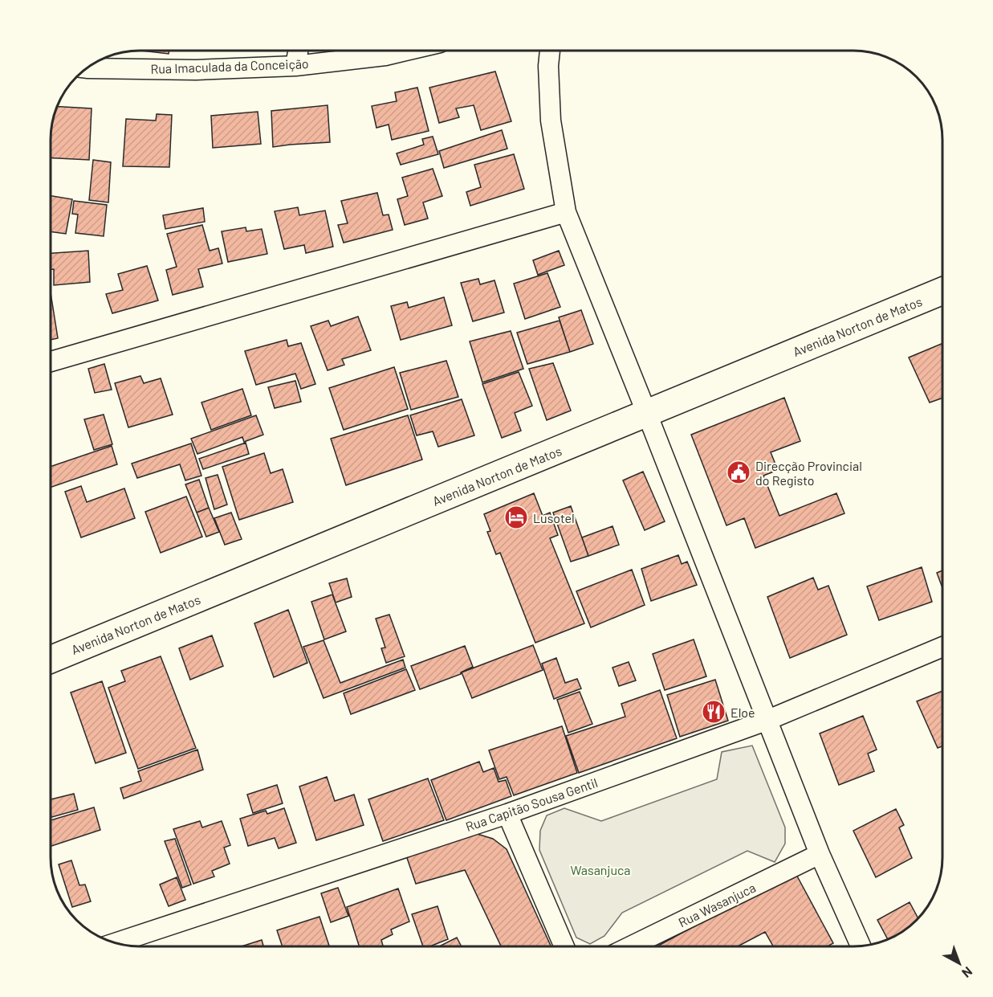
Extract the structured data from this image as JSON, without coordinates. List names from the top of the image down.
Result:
{
  "streets": {
    "main road": ["Avenida Norton de Matos"],
    "street": ["Rua Imaculada da Conceição", "Rua Capitão Sousa Gentil", "Rua Wasanjuca"]
  },
  "parks": ["Wasanjuca"],
  "places": {
    "public building": ["Direcção Provincial do Registo"],
    "hotel": ["Lusotel"],
    "restaurant": ["Eloe"]
  },
  "north": "bottom right"
}
